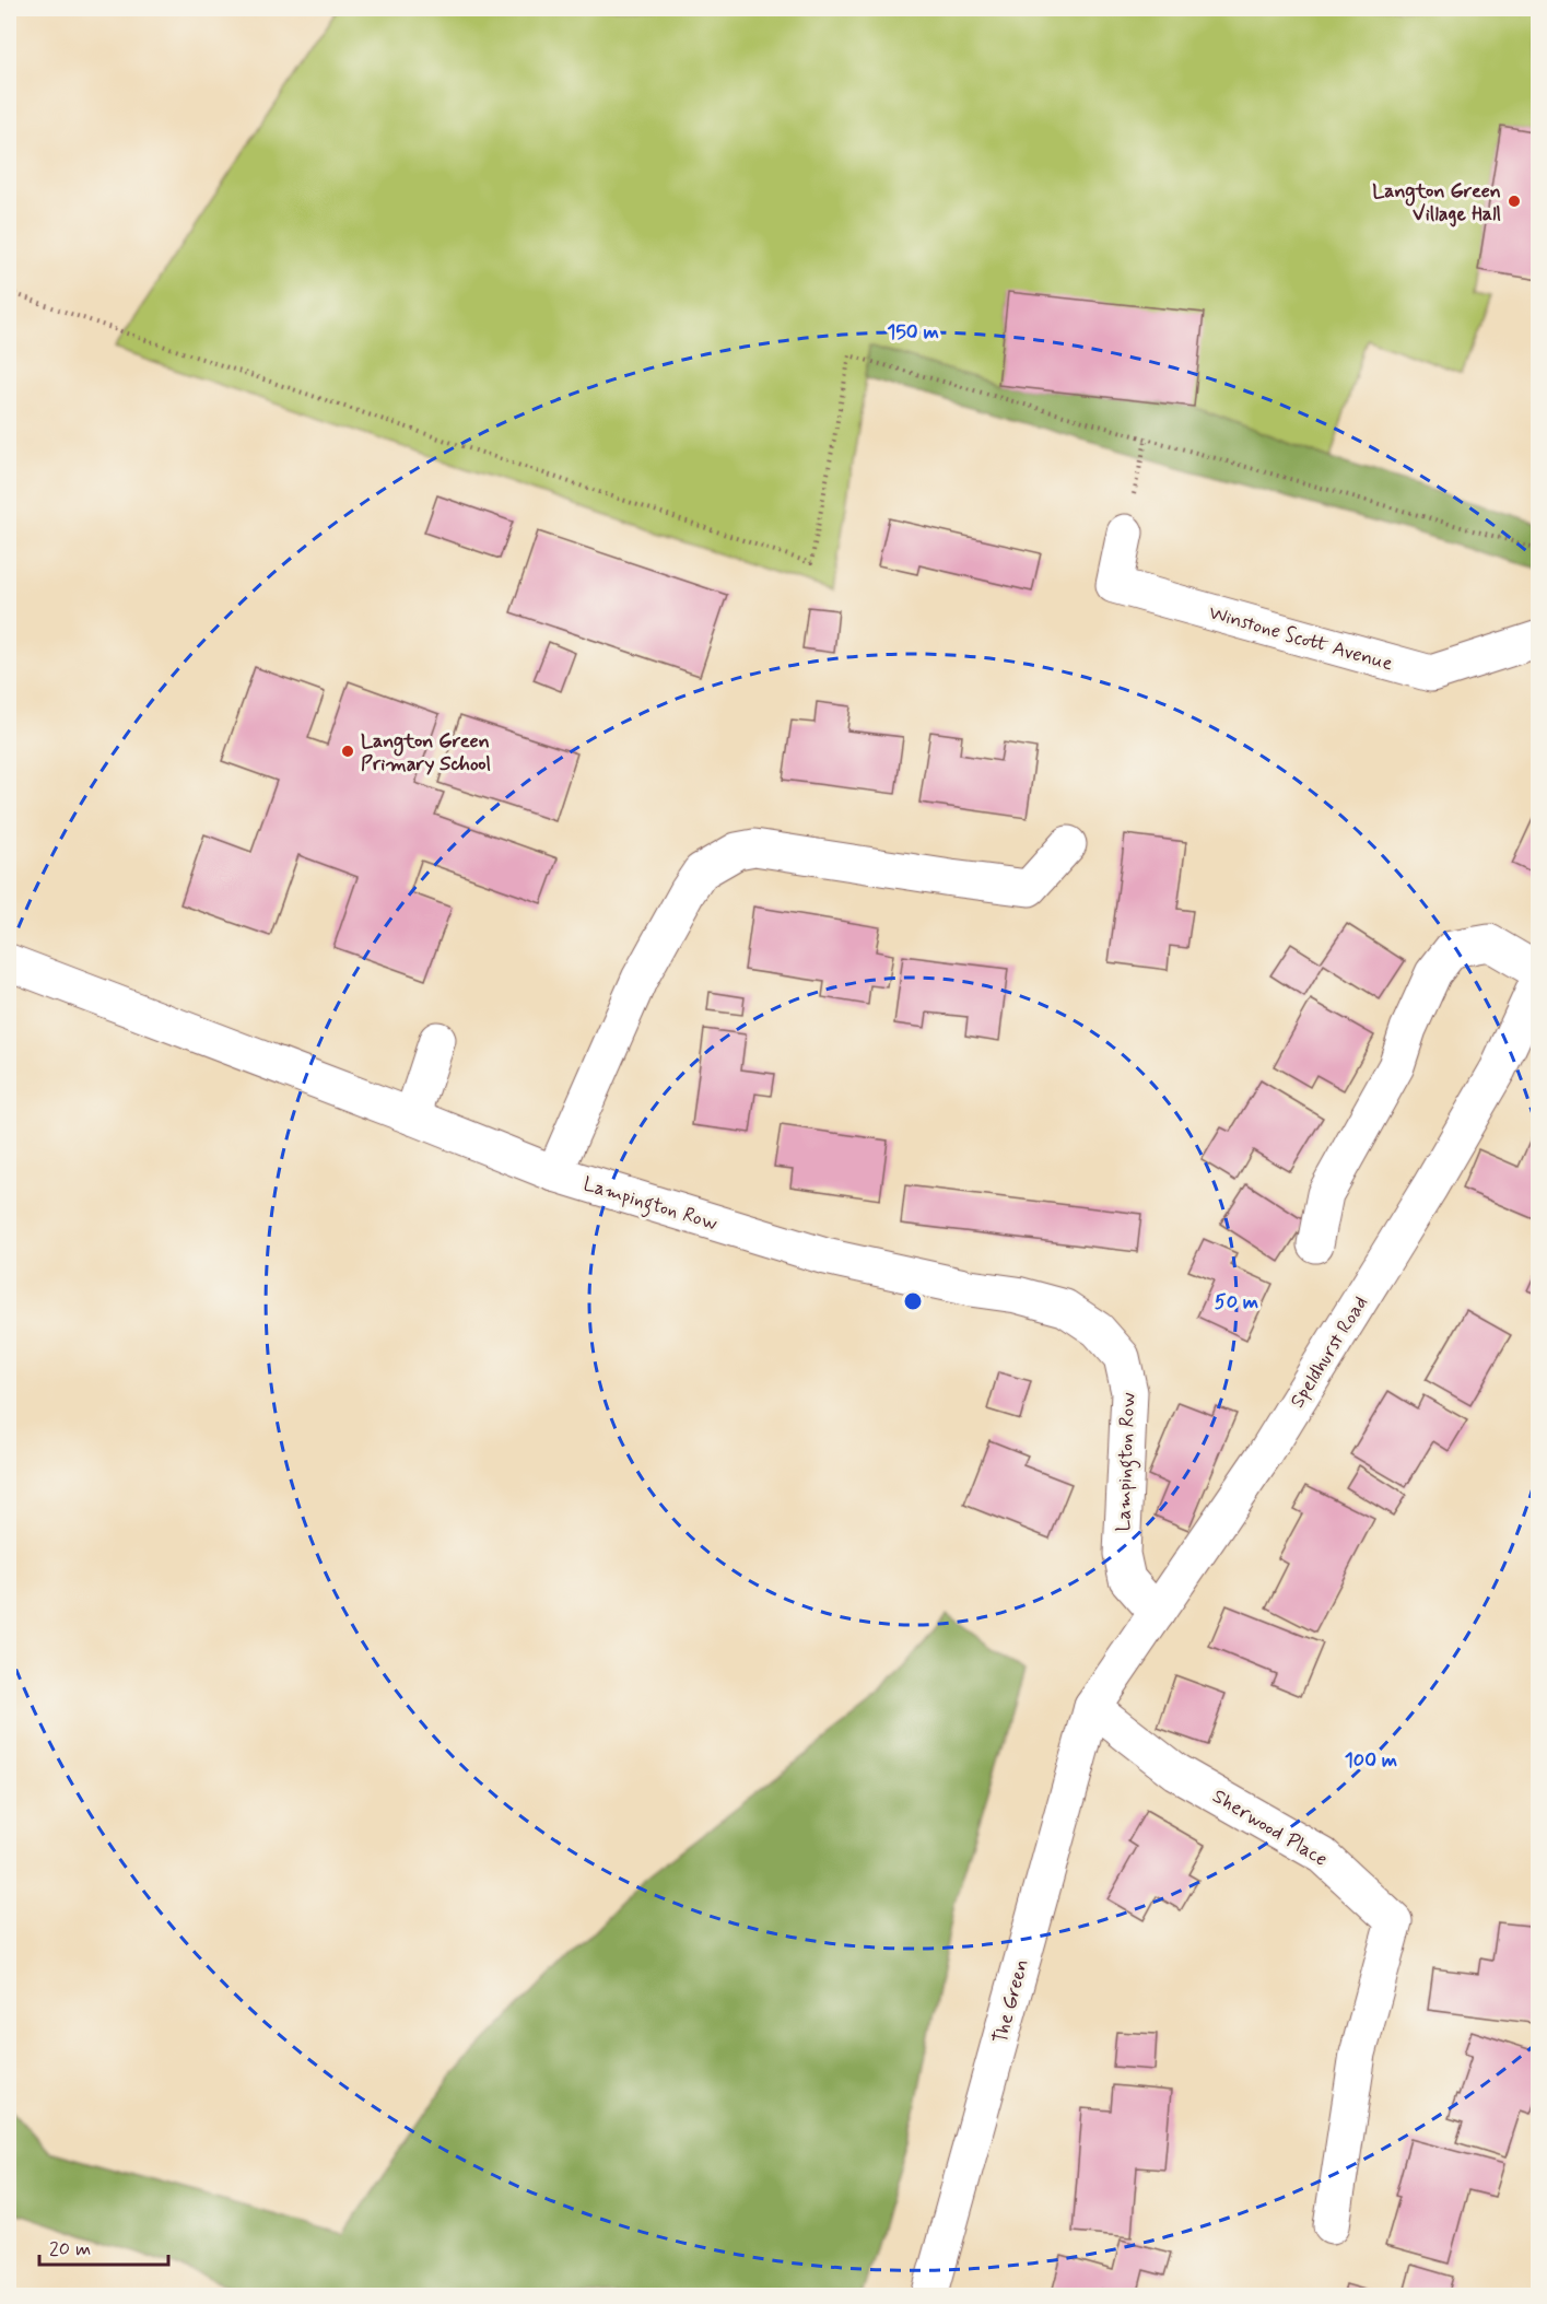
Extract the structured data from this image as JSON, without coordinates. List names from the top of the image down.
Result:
{
  "streets": {
    "street": [
      "Winstone Scott Avenue",
      "Lampington Row",
      "Speldhurst Road",
      "Sherwood Place",
      "The Green"
    ]
  },
  "crossings": [
    ["Lampington Row", "Speldhurst Road"],
    ["Speldhurst Road", "Sherwood Place"],
    ["Speldhurst Road", "The Green"],
    ["Sherwood Place", "The Green"]
  ],
  "places": ["Langton Green Village Hall", "Langton Green Primary School"],
  "scale_bar": "20 m",
  "rings": ["150 m", "50 m", "100 m"]
}
